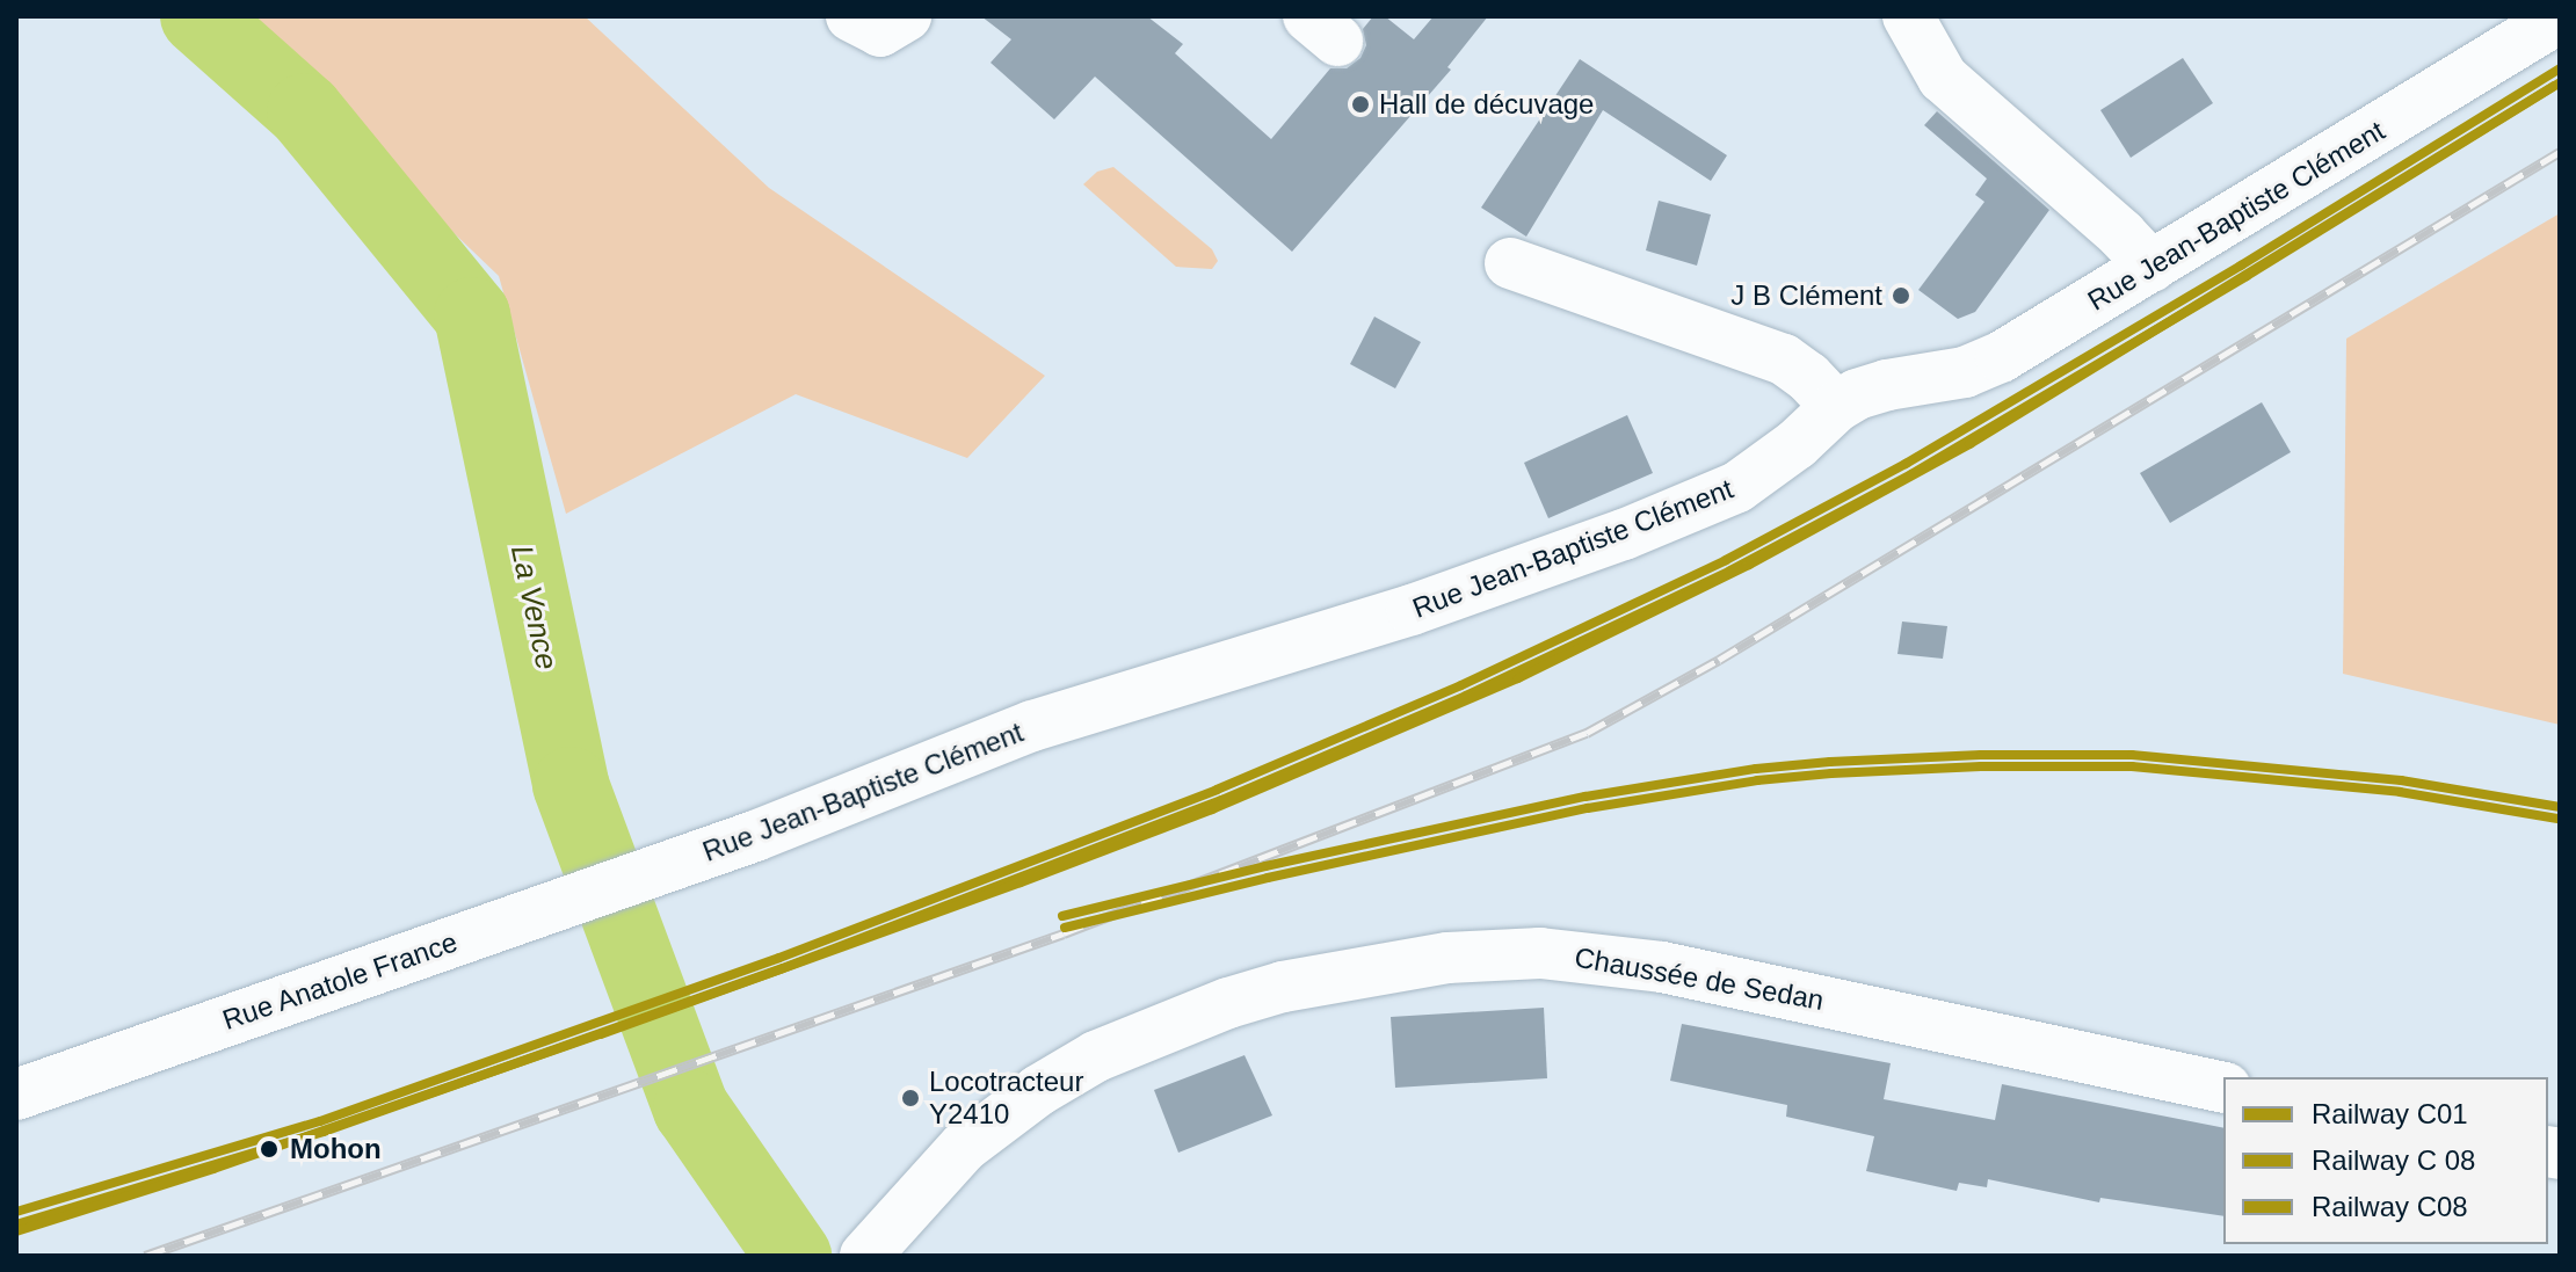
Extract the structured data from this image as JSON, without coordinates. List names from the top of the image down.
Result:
{
  "streets": {
    "street": ["Rue Jean-Baptiste Clément", "Chaussée de Sedan", "Rue Anatole France"]
  },
  "crossings": [
    ["Rue Jean-Baptiste Clément", "Rue Anatole France"]
  ],
  "water": ["La Vence"],
  "places": [
    "Hall de décuvage",
    "J B Clément",
    "Locotracteur Y2410",
    "Mohon"
  ],
  "lines": ["rail line C01", "rail line C08"],
  "legend": ["Railway C01", "Railway C 08", "Railway C08"]
}
